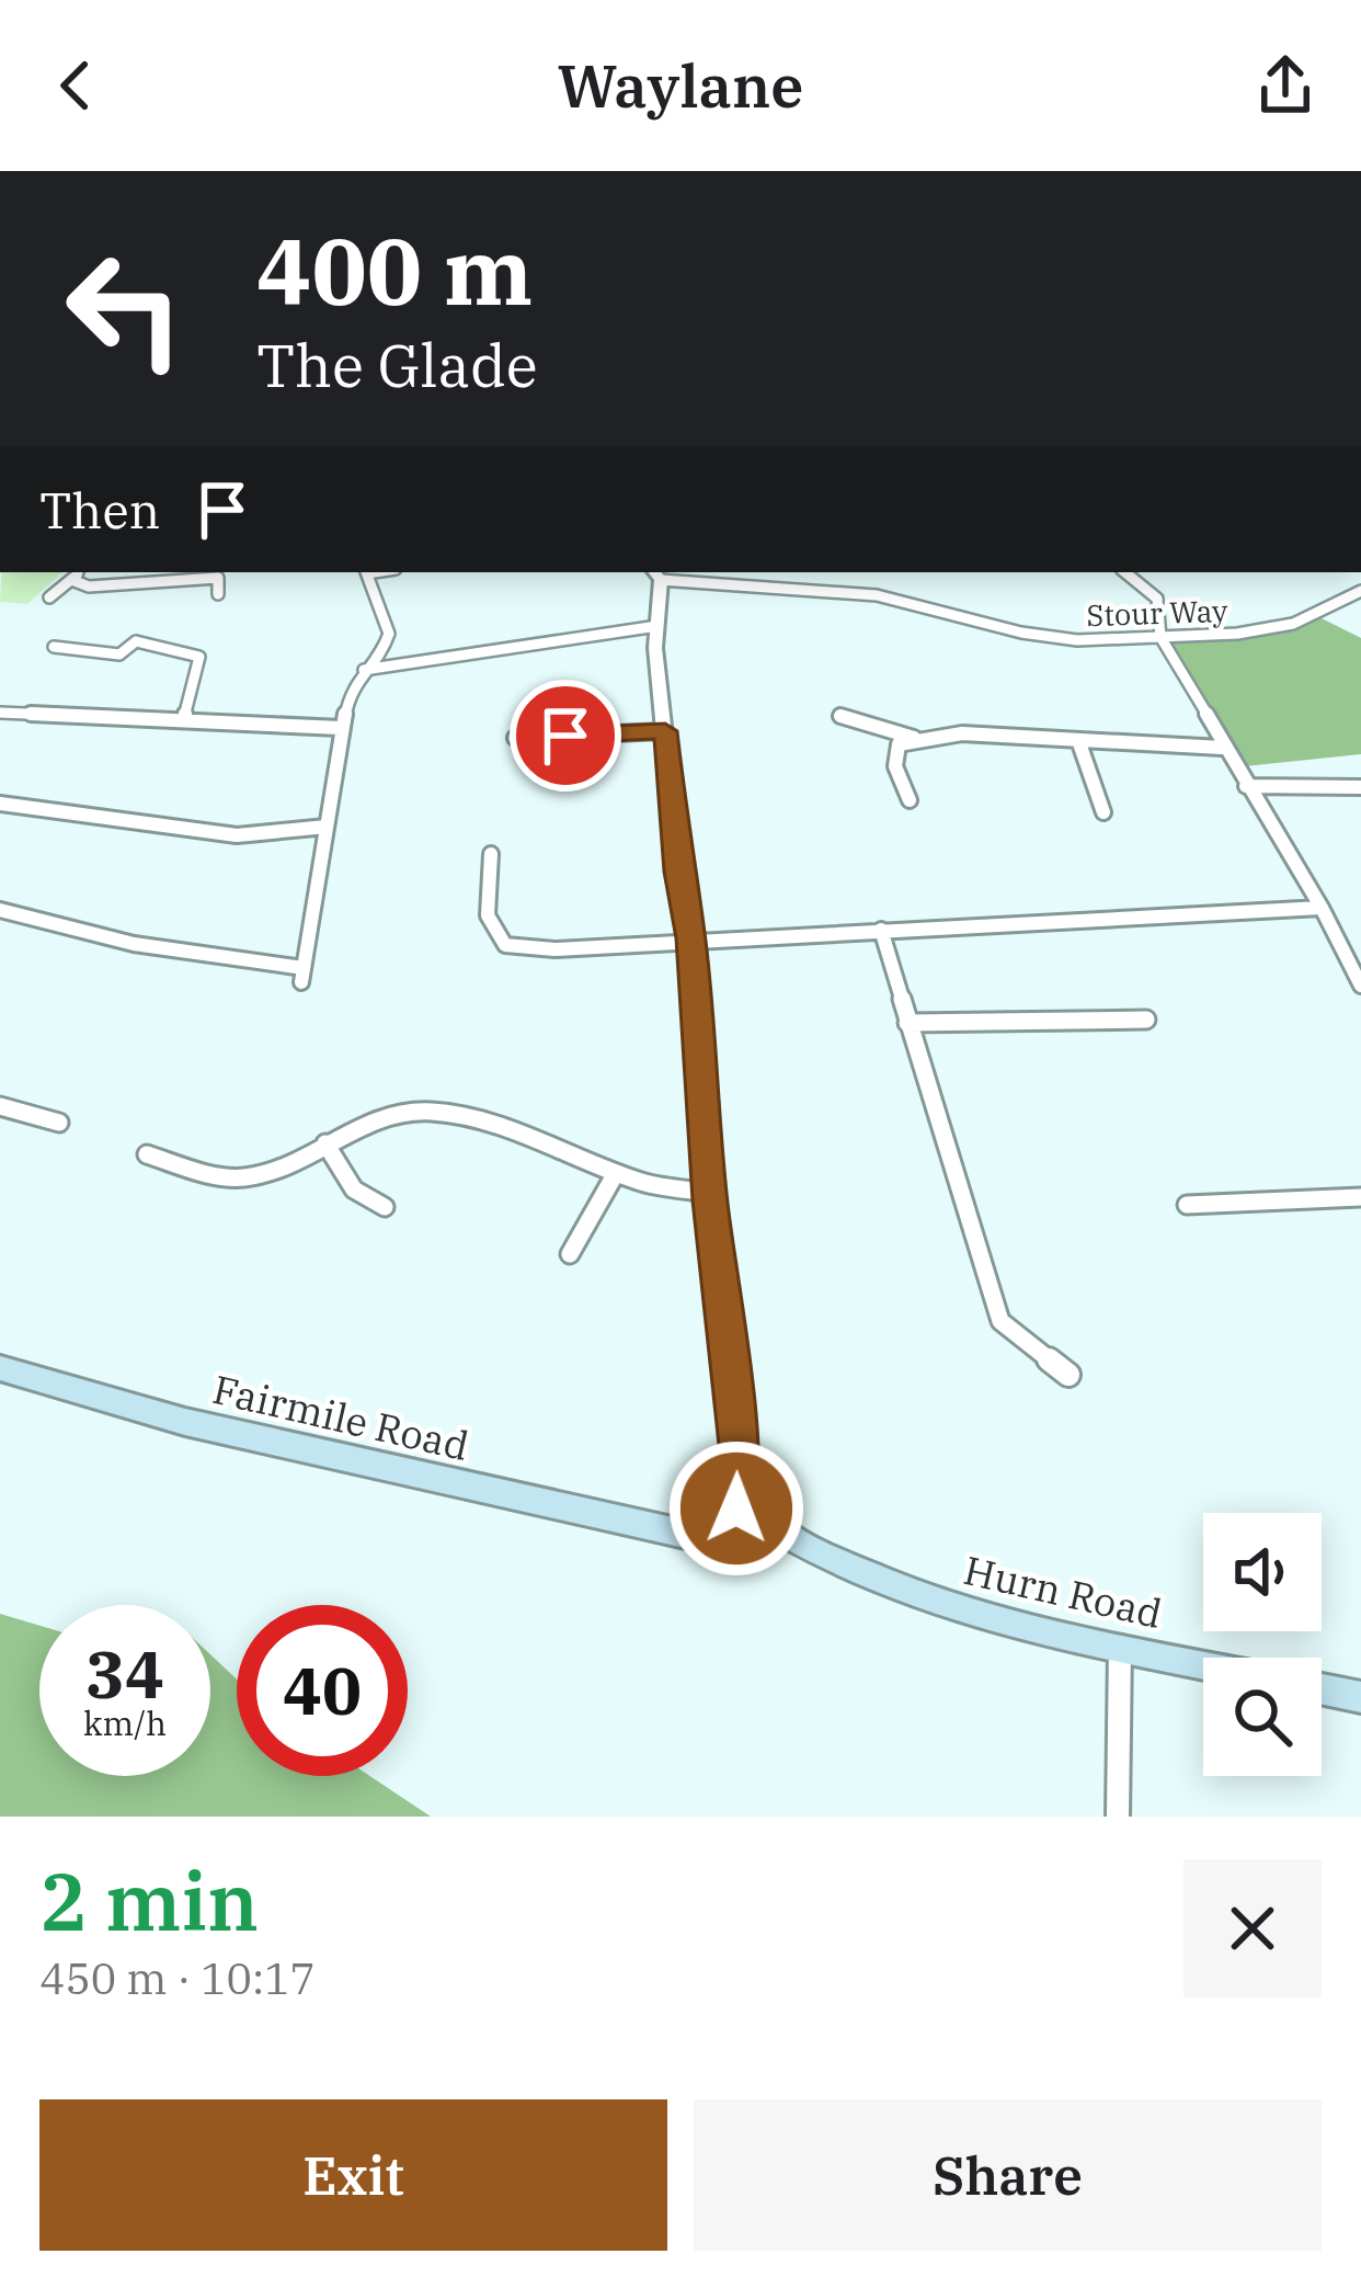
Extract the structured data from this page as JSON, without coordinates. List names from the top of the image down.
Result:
{
  "streets": {
    "main road": ["Fairmile Road", "Hurn Road"],
    "street": ["Stour Way"]
  },
  "crossings": [
    ["Fairmile Road", "Hurn Road"]
  ],
  "page": {
    "header": "Waylane",
    "turn": ["400 m", "The Glade"],
    "then": "Then",
    "speed": "34 km/h",
    "limit": "40",
    "heading": ["2 min", "450 m · 10:17"],
    "buttons": ["Exit", "Share"]
  }
}
